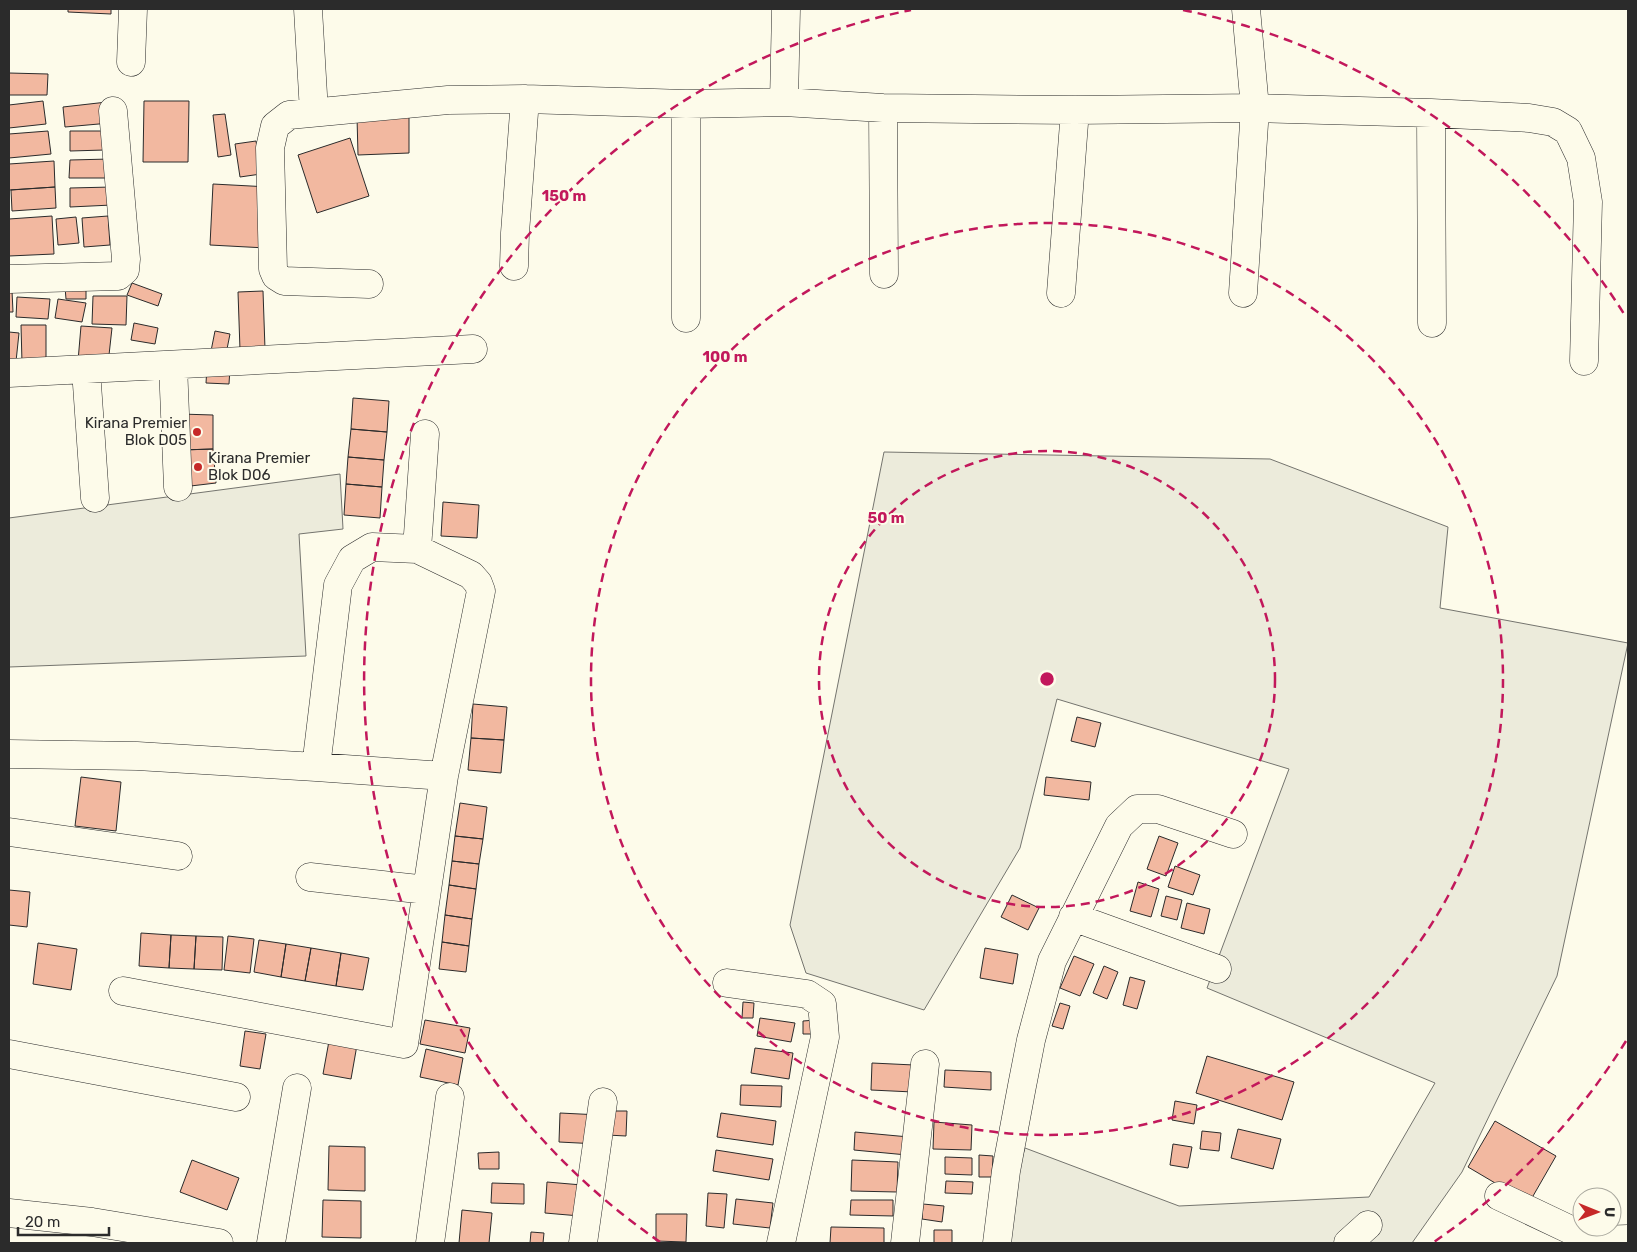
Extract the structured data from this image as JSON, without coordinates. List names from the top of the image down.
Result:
{
  "places": ["Kirana Premier Blok D05", "Kirana Premier Blok D06"],
  "scale_bar": "20 m",
  "north": "right",
  "rings": ["150 m", "100 m", "50 m"]
}
